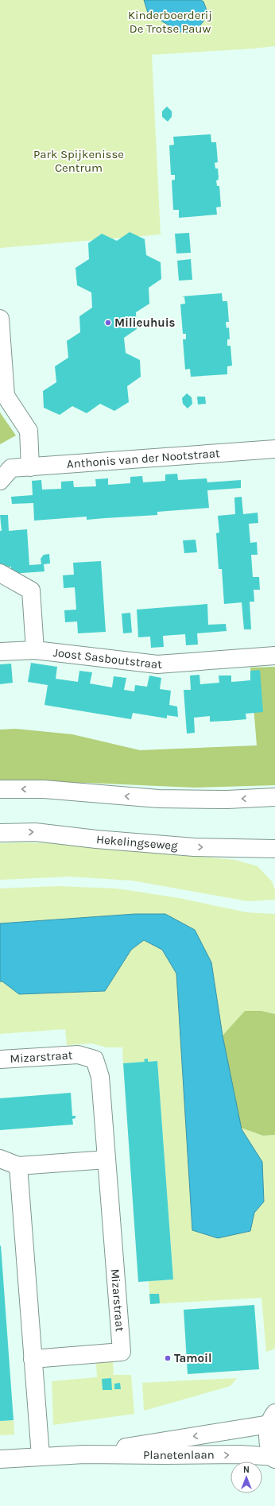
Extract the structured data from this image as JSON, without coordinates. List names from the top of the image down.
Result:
{
  "streets": {
    "street": [
      "Anthonis van der Nootstraat",
      "Joost Sasboutstraat",
      "Hekelingseweg",
      "Mizarstraat",
      "Planetenlaan"
    ]
  },
  "parks": ["Kinderboerderij De Trotse Pauw", "Park Spijkenisse Centrum"],
  "places": ["Milieuhuis", "Tamoil"],
  "north": "top"
}
